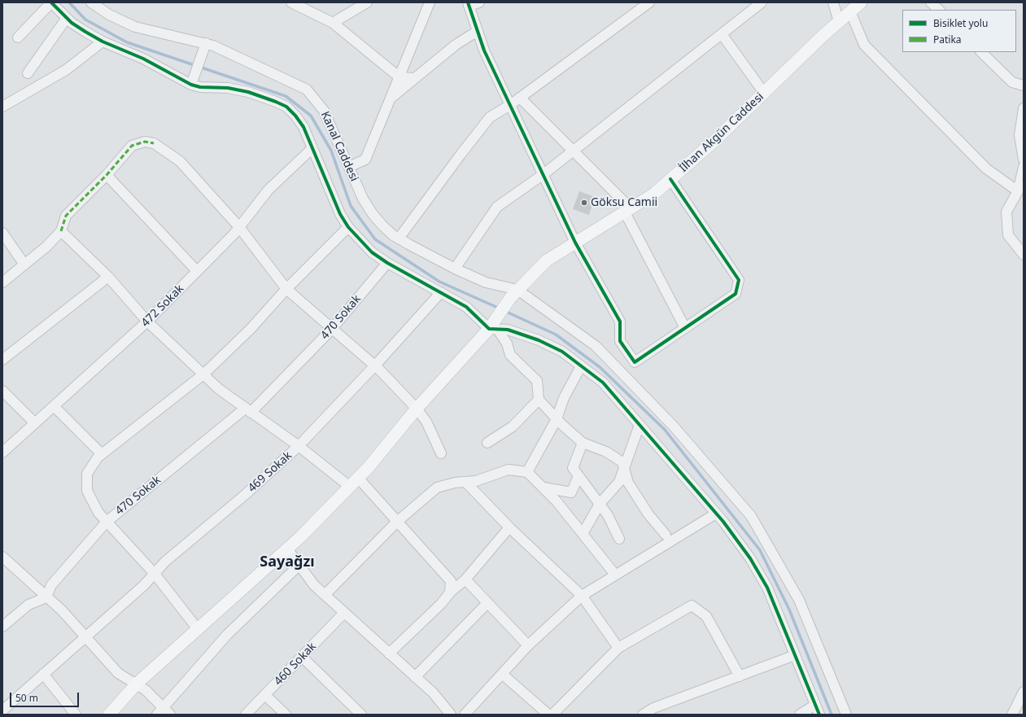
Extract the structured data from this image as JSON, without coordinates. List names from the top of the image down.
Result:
{
  "streets": {
    "main road": ["İlhan Akgün Caddesi"],
    "street": [
      "Kanal Caddesi",
      "472 Sokak",
      "470 Sokak",
      "469 Sokak",
      "460 Sokak"
    ]
  },
  "crossings": [
    ["İlhan Akgün Caddesi", "Kanal Caddesi"]
  ],
  "districts": ["Sayağzı"],
  "places": ["Göksu Camii"],
  "legend": ["Bisiklet yolu", "Patika"],
  "scale_bar": "50 m"
}
